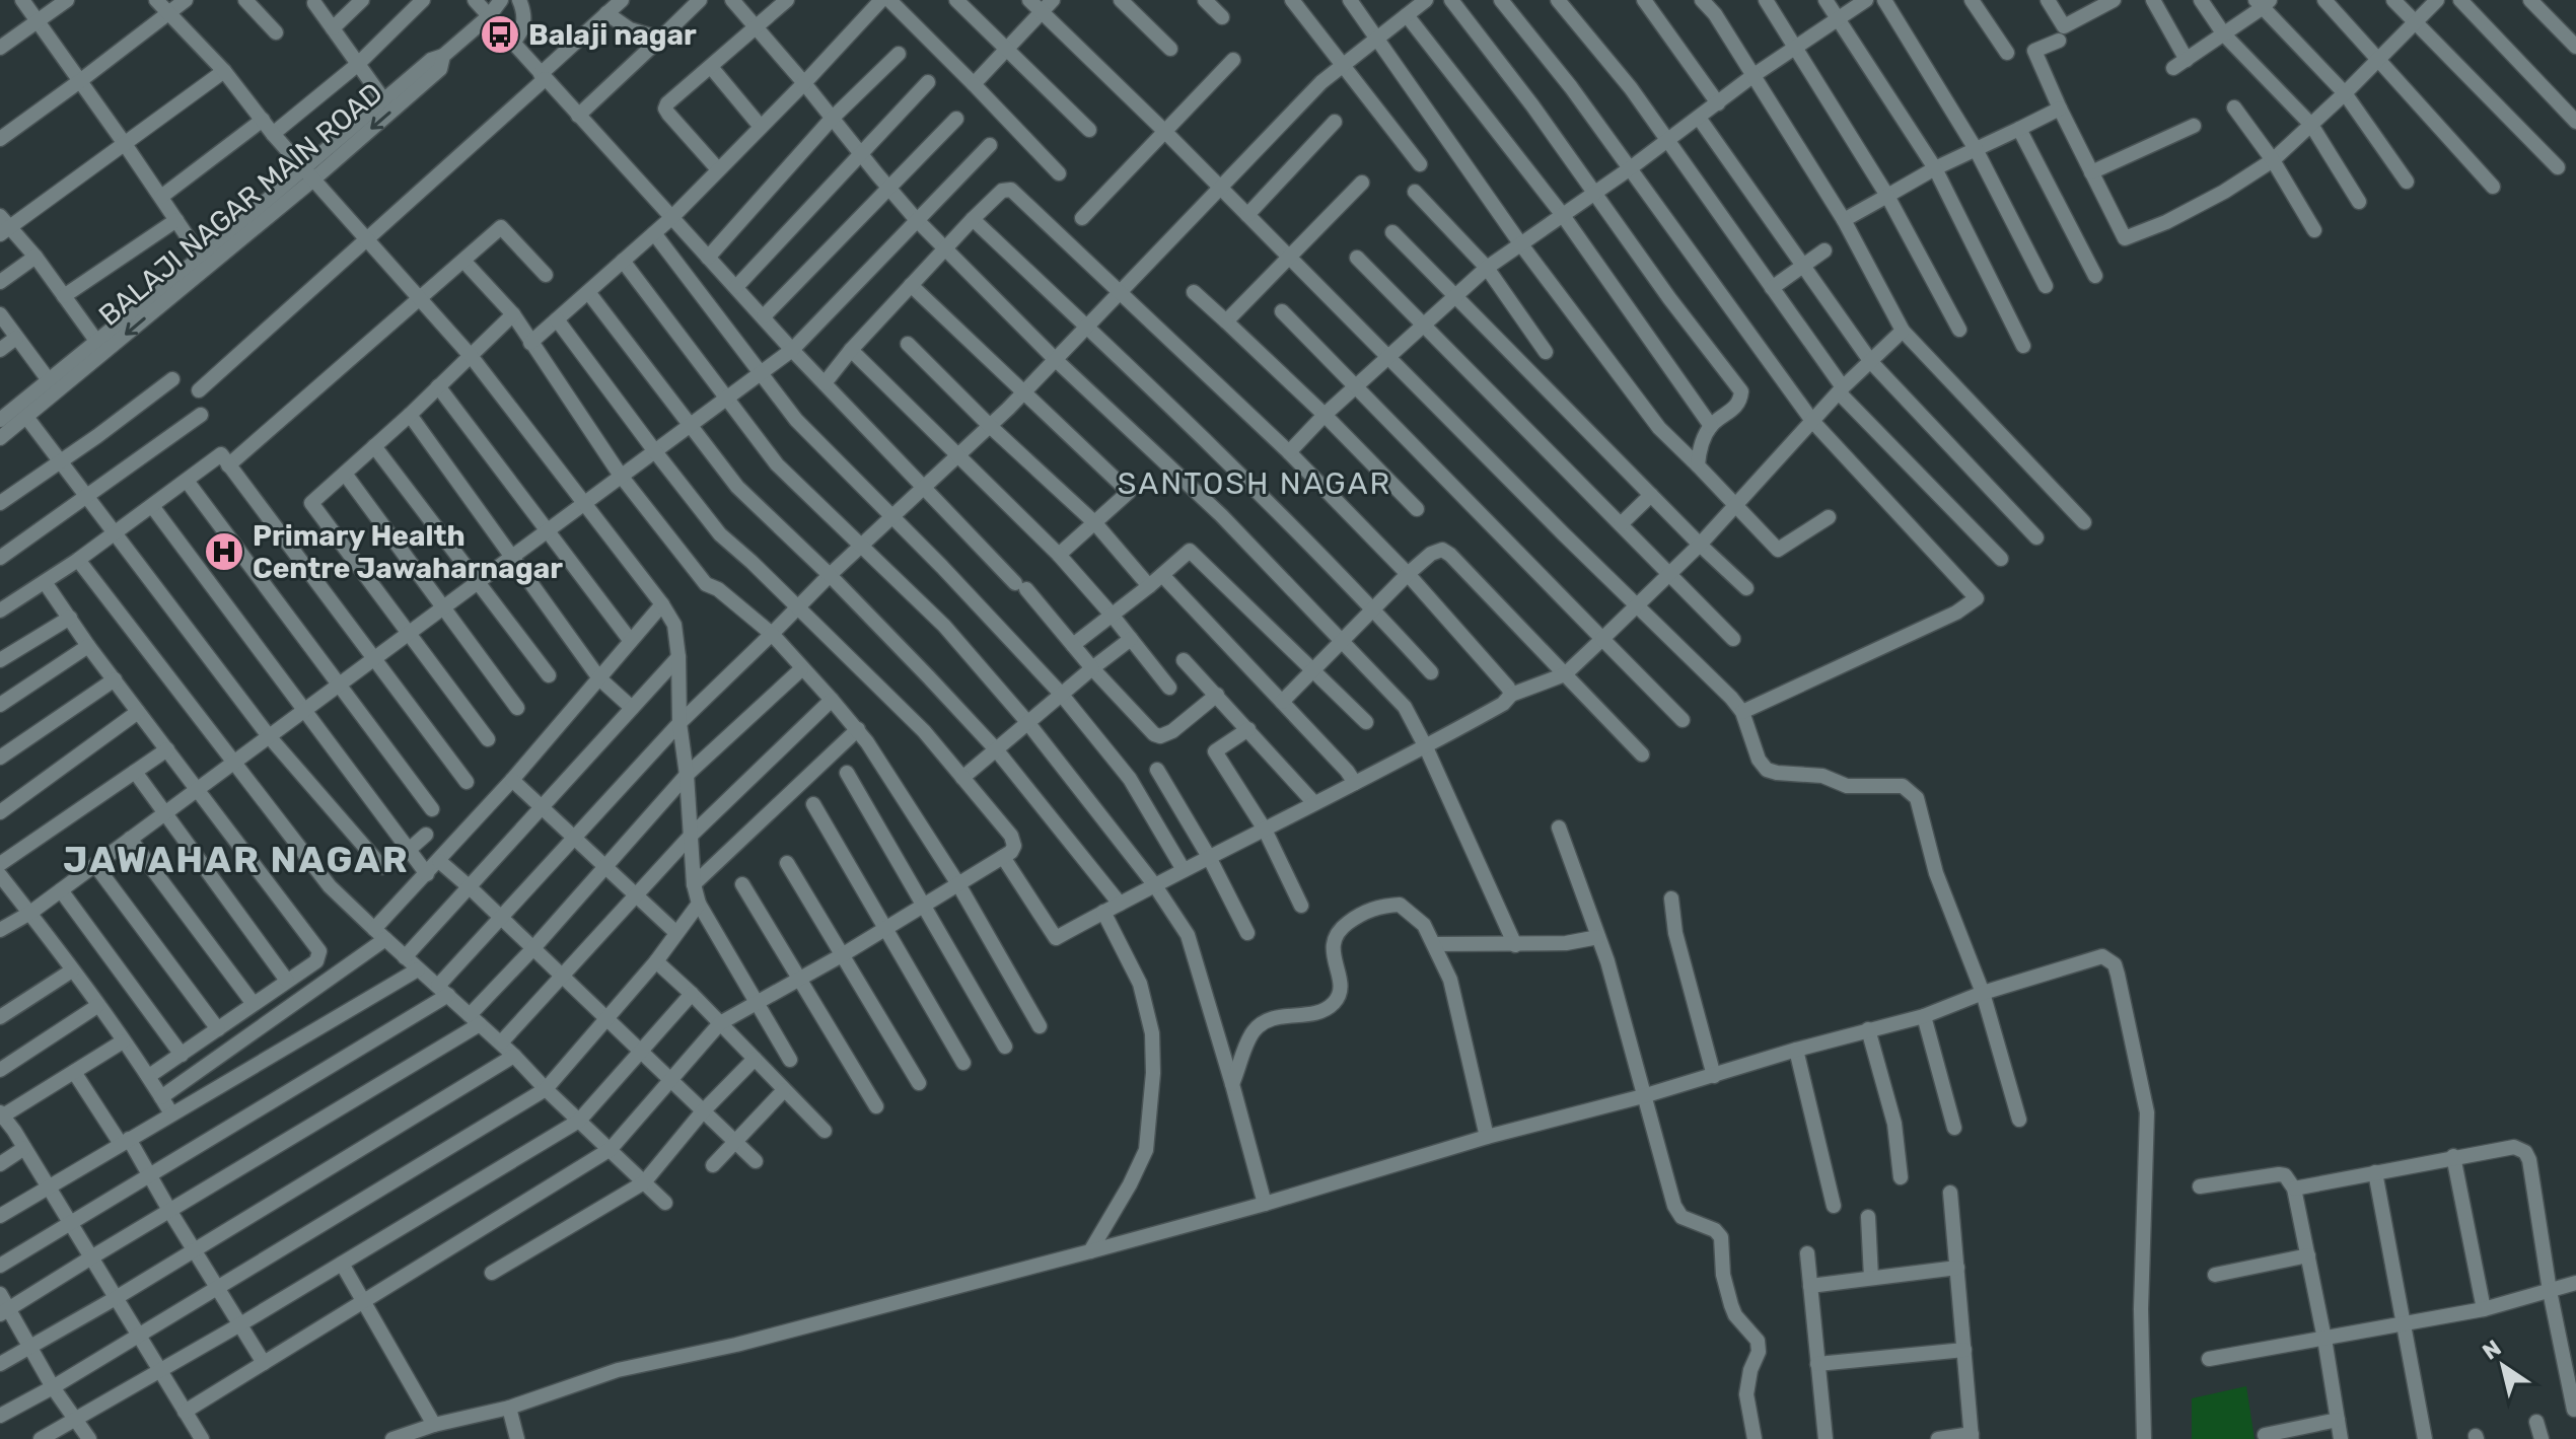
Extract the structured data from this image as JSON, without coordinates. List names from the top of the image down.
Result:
{
  "streets": {
    "street": ["BALAJI NAGAR MAIN ROAD"]
  },
  "districts": ["SANTOSH NAGAR", "JAWAHAR NAGAR"],
  "places": {
    "bus stop": ["Balaji nagar"],
    "hospital": ["Primary Health Centre Jawaharnagar"]
  },
  "north": "top left"
}
